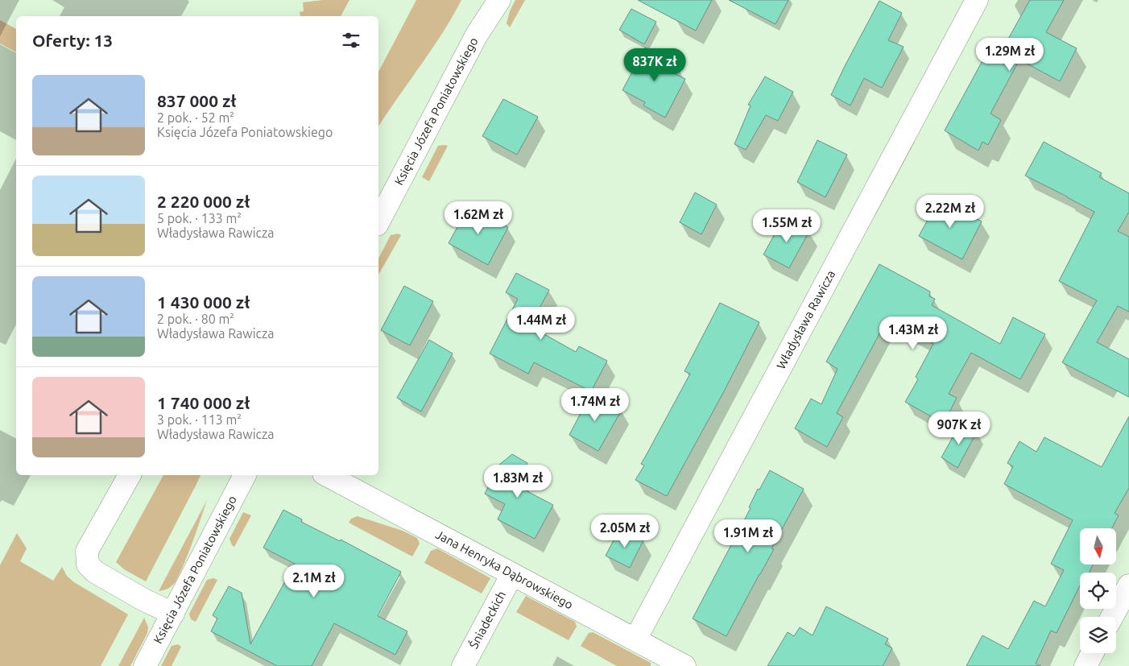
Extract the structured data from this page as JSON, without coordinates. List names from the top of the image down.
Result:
{
  "streets": {
    "street": [
      "Księcia Józefa Poniatowskiego",
      "Władysława Rawicza",
      "Jana Henryka Dąbrowskiego",
      "Śniadeckich"
    ]
  },
  "crossings": [
    ["Władysława Rawicza", "Jana Henryka Dąbrowskiego"],
    ["Jana Henryka Dąbrowskiego", "Śniadeckich"]
  ],
  "north": "bottom",
  "page": {
    "heading": "Oferty: 13",
    "price": [
      "1.29M zł",
      "837K zł",
      "2.22M zł",
      "1.62M zł",
      "1.55M zł",
      "1.44M zł",
      "1.43M zł",
      "1.74M zł",
      "907K zł",
      "1.83M zł",
      "2.05M zł",
      "1.91M zł",
      "2.1M zł"
    ],
    "list": [
      {
        "name": "837 000 zł",
        "note": "2 pok. · 52 m² · Księcia Józefa Poniatowskiego"
      },
      {
        "name": "2 220 000 zł",
        "note": "5 pok. · 133 m² · Władysława Rawicza"
      },
      {
        "name": "1 430 000 zł",
        "note": "2 pok. · 80 m² · Władysława Rawicza"
      },
      {
        "name": "1 740 000 zł",
        "note": "3 pok. · 113 m² · Władysława Rawicza"
      }
    ]
  }
}
